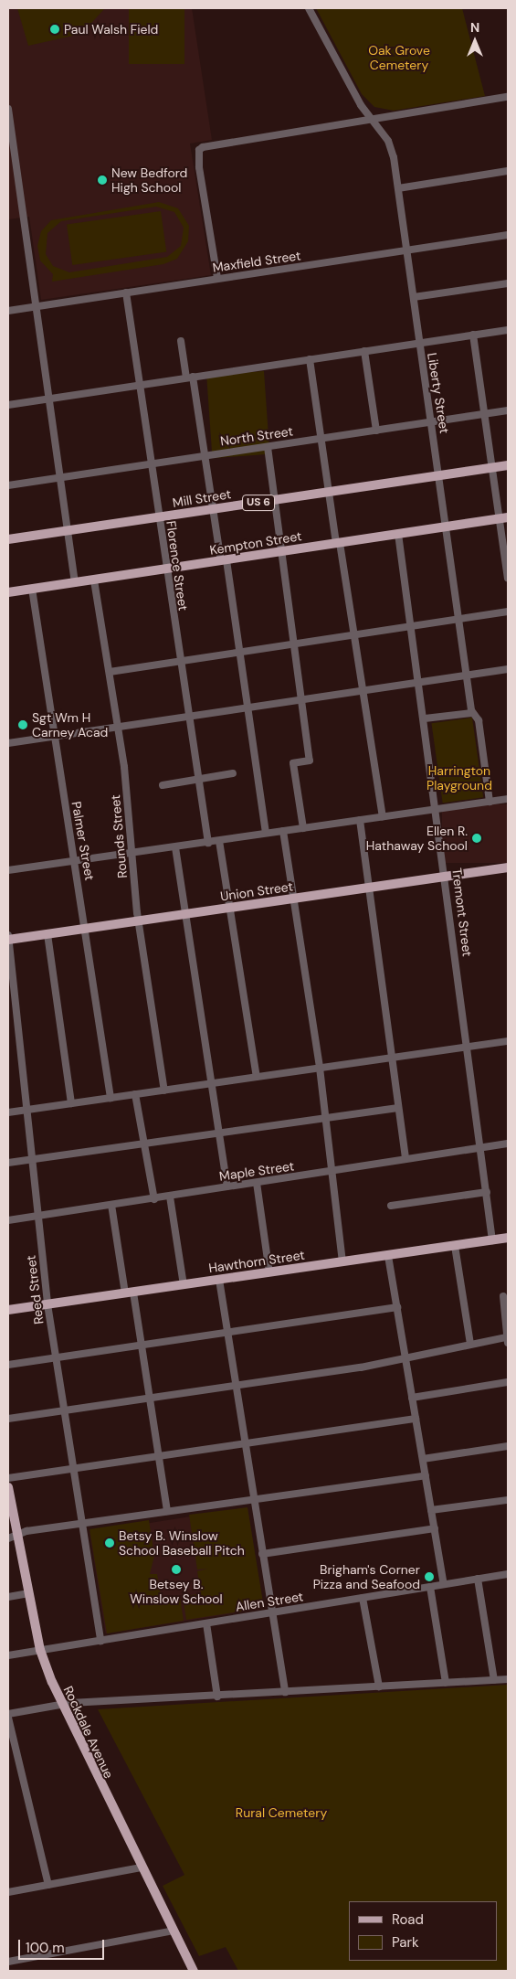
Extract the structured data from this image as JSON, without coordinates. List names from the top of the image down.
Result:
{
  "streets": {
    "main road": [
      "Mill Street",
      "US 6",
      "Kempton Street",
      "Union Street",
      "Hawthorn Street",
      "Rockdale Avenue"
    ],
    "street": [
      "Maxfield Street",
      "Liberty Street",
      "North Street",
      "Florence Street",
      "Rounds Street",
      "Palmer Street",
      "Tremont Street",
      "Maple Street",
      "Reed Street",
      "Allen Street"
    ]
  },
  "crossings": [
    ["Maxfield Street", "Liberty Street"],
    ["Maxfield Street", "Florence Street"],
    ["Liberty Street", "North Street"],
    ["Liberty Street", "Mill Street"],
    ["Liberty Street", "Kempton Street"],
    ["North Street", "Florence Street"],
    ["Mill Street", "Florence Street"],
    ["Kempton Street", "Florence Street"],
    ["Kempton Street", "Rounds Street"],
    ["Kempton Street", "Palmer Street"],
    ["Kempton Street", "Tremont Street"],
    ["Rounds Street", "Union Street"],
    ["Palmer Street", "Union Street"],
    ["Union Street", "Tremont Street"],
    ["Union Street", "Reed Street"],
    ["Tremont Street", "Maple Street"],
    ["Tremont Street", "Hawthorn Street"],
    ["Maple Street", "Reed Street"],
    ["Hawthorn Street", "Reed Street"],
    ["Reed Street", "Allen Street"],
    ["Allen Street", "Rockdale Avenue"]
  ],
  "parks": ["Oak Grove Cemetery", "Harrington Playground", "Rural Cemetery"],
  "places": [
    "Paul Walsh Field",
    "New Bedford High School",
    "Sgt Wm H Carney Acad",
    "Ellen R. Hathaway School",
    "Betsy B. Winslow School Baseball Pitch",
    "Betsey B. Winslow School",
    "Brigham's Corner Pizza and Seafood"
  ],
  "legend": ["Road", "Park"],
  "scale_bar": "100 m",
  "north": "top"
}
